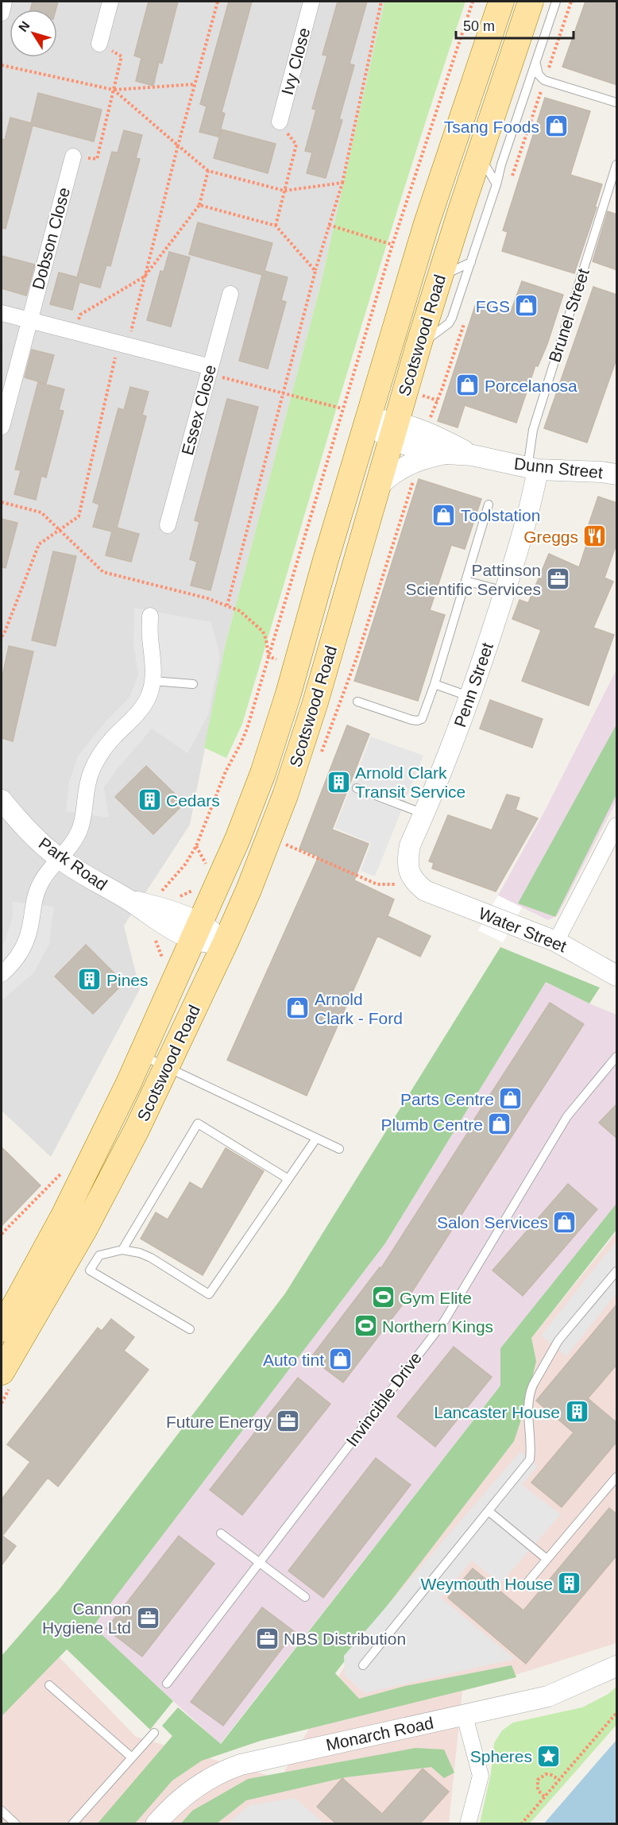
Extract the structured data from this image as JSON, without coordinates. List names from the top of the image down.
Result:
{
  "streets": {
    "main road": ["Scotswood Road"],
    "street": [
      "Ivy Close",
      "Dobson Close",
      "Essex Close",
      "Dunn Street",
      "Penn Street",
      "Park Road",
      "Water Street",
      "Monarch Road"
    ],
    "lane": ["Brunel Street", "Invincible Drive"]
  },
  "crossings": [
    ["Brunel Street", "Dunn Street"],
    ["Brunel Street", "Penn Street"],
    ["Scotswood Road", "Dunn Street"],
    ["Scotswood Road", "Park Road"],
    ["Dunn Street", "Penn Street"],
    ["Penn Street", "Water Street"]
  ],
  "places": {
    "shop": [
      "Tsang Foods",
      "FGS",
      "Porcelanosa",
      "Toolstation",
      "Arnold Clark - Ford",
      "Parts Centre",
      "Plumb Centre",
      "Salon Services",
      "Auto tint"
    ],
    "restaurant": ["Greggs"],
    "office": [
      "Pattinson Scientific Services",
      "Future Energy",
      "Cannon Hygiene Ltd",
      "NBS Distribution"
    ],
    "building": [
      "Arnold Clark Transit Service",
      "Cedars",
      "Pines",
      "Lancaster House",
      "Weymouth House"
    ],
    "sports": ["Gym Elite", "Northern Kings"],
    "place": ["Spheres"]
  },
  "scale_bar": "50 m",
  "north": "top left"
}
